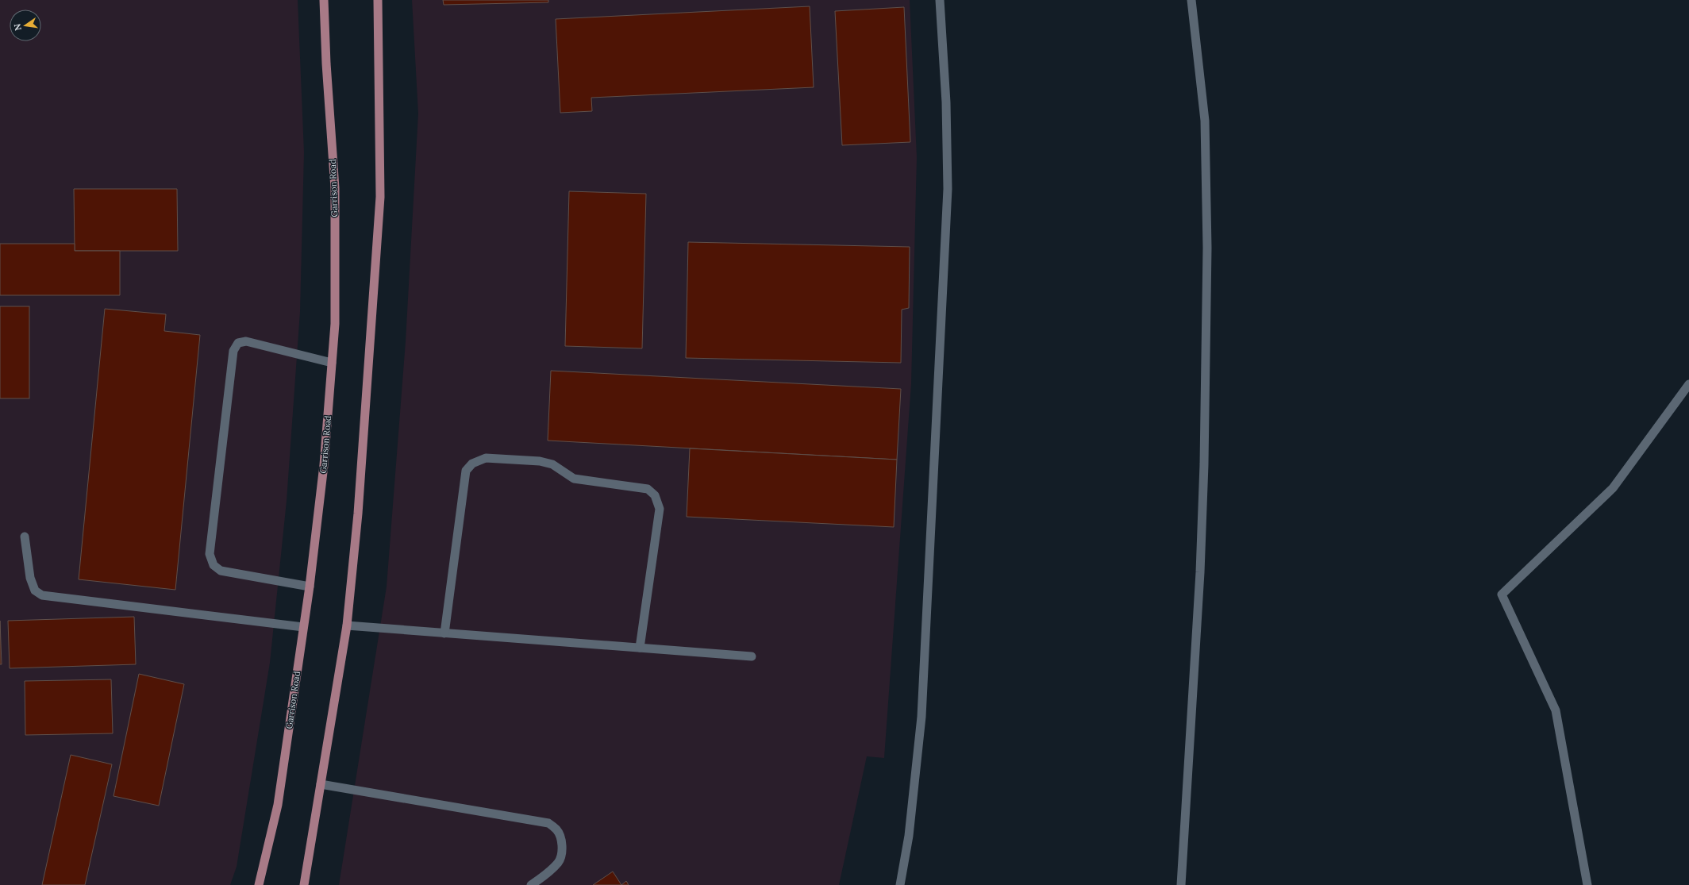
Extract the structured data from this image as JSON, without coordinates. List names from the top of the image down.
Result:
{
  "streets": {
    "main road": ["Garrison Road"]
  },
  "north": "left"
}
